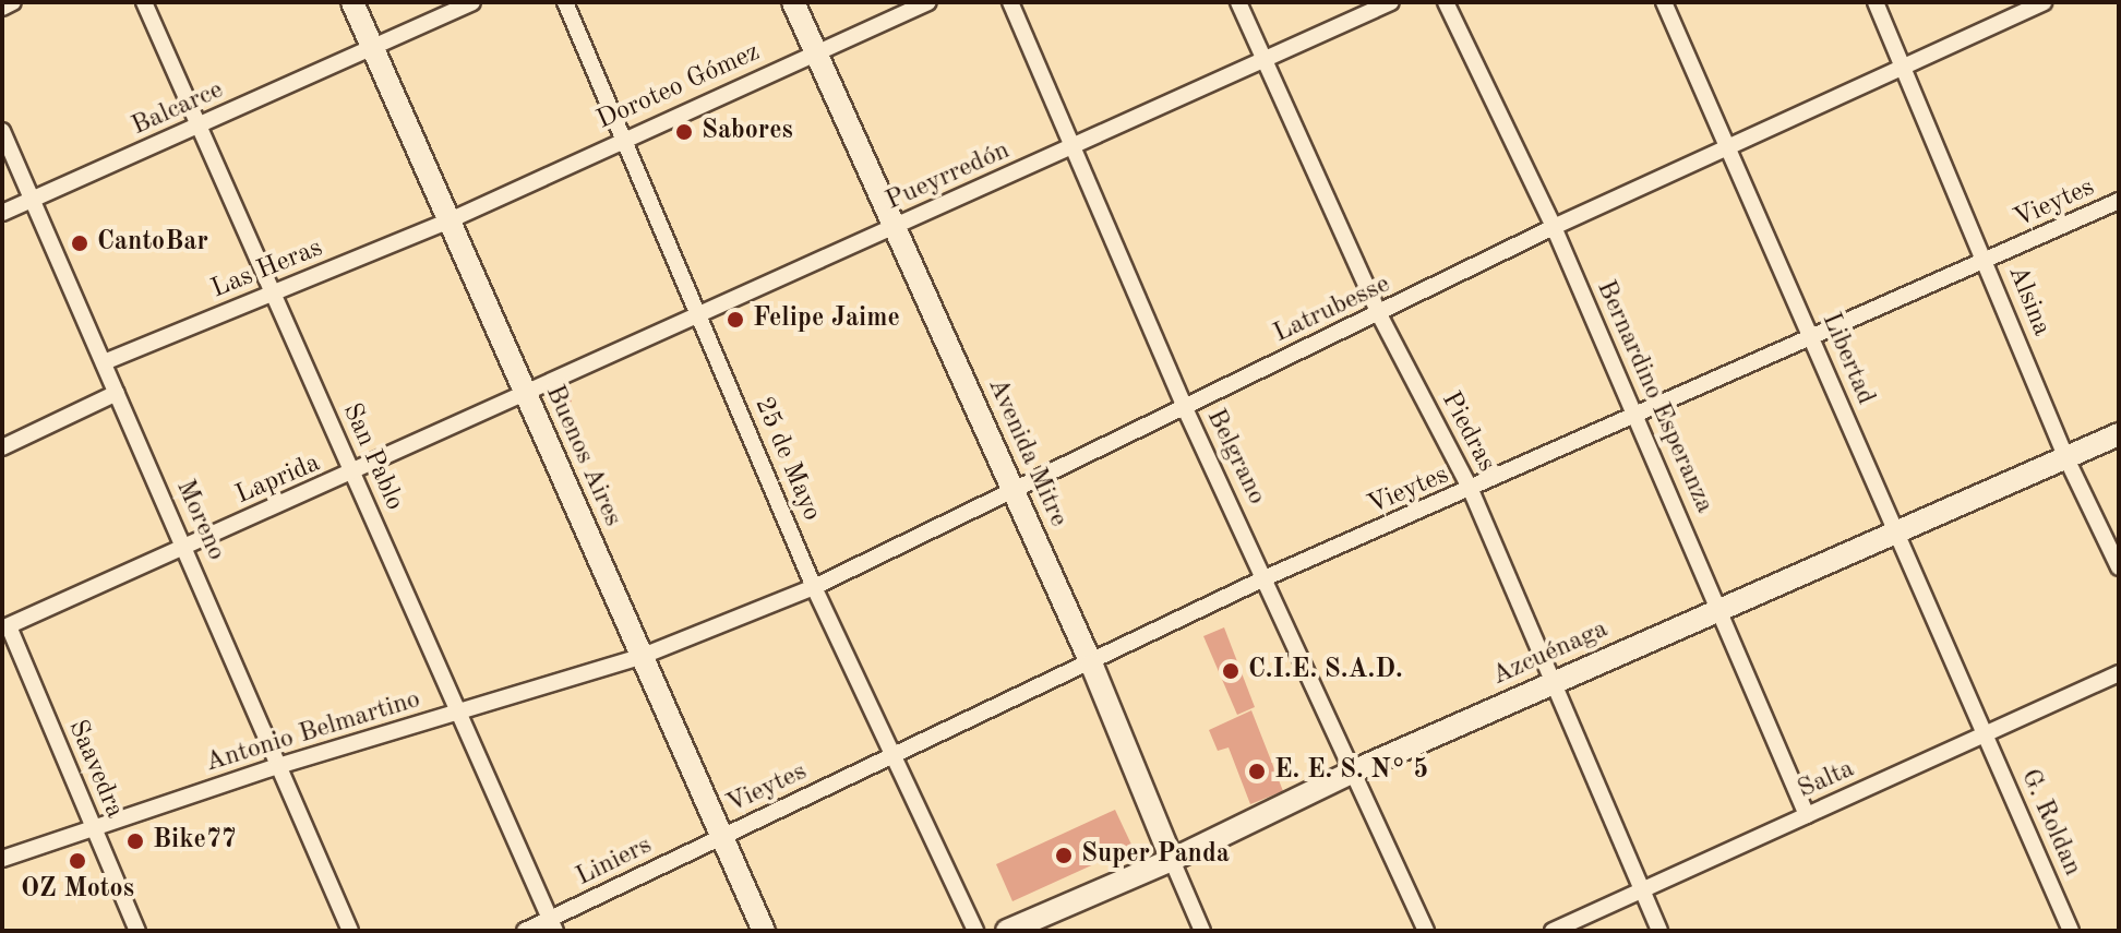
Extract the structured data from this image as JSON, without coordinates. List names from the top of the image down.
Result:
{
  "streets": {
    "street": [
      "Doroteo Gómez",
      "Balcarce",
      "Pueyrredón",
      "Vieytes",
      "Las Heras",
      "Alsina",
      "Latrubesse",
      "Libertad",
      "Bernardino Esperanza",
      "Piedras",
      "Avenida Mitre",
      "Buenos Aires",
      "San Pablo",
      "Belgrano",
      "25 de Mayo",
      "Laprida",
      "Moreno",
      "Azcuénaga",
      "Antonio Belmartino",
      "Saavedra",
      "Salta",
      "G. Roldan",
      "Liniers"
    ]
  },
  "crossings": [
    ["Doroteo Gómez", "Las Heras"],
    ["Doroteo Gómez", "Avenida Mitre"],
    ["Doroteo Gómez", "Buenos Aires"],
    ["Doroteo Gómez", "25 de Mayo"],
    ["Balcarce", "Buenos Aires"],
    ["Balcarce", "San Pablo"],
    ["Balcarce", "Moreno"],
    ["Pueyrredón", "Piedras"],
    ["Pueyrredón", "Avenida Mitre"],
    ["Pueyrredón", "Buenos Aires"],
    ["Pueyrredón", "Belgrano"],
    ["Pueyrredón", "25 de Mayo"],
    ["Pueyrredón", "Laprida"],
    ["Vieytes", "Alsina"],
    ["Vieytes", "Libertad"],
    ["Vieytes", "Bernardino Esperanza"],
    ["Vieytes", "Piedras"],
    ["Vieytes", "Avenida Mitre"],
    ["Vieytes", "Buenos Aires"],
    ["Vieytes", "Belgrano"],
    ["Vieytes", "25 de Mayo"],
    ["Vieytes", "Liniers"],
    ["Las Heras", "Buenos Aires"],
    ["Las Heras", "San Pablo"],
    ["Las Heras", "Moreno"],
    ["Alsina", "Latrubesse"],
    ["Alsina", "Azcuénaga"],
    ["Latrubesse", "Libertad"],
    ["Latrubesse", "Bernardino Esperanza"],
    ["Latrubesse", "Piedras"],
    ["Latrubesse", "Avenida Mitre"],
    ["Latrubesse", "Buenos Aires"],
    ["Latrubesse", "Belgrano"],
    ["Latrubesse", "25 de Mayo"],
    ["Latrubesse", "Antonio Belmartino"],
    ["Libertad", "Azcuénaga"],
    ["Libertad", "Salta"],
    ["Libertad", "G. Roldan"],
    ["Bernardino Esperanza", "Azcuénaga"],
    ["Bernardino Esperanza", "Salta"],
    ["Piedras", "Azcuénaga"],
    ["Piedras", "Salta"],
    ["Avenida Mitre", "Azcuénaga"],
    ["Buenos Aires", "Laprida"],
    ["Buenos Aires", "Antonio Belmartino"],
    ["Buenos Aires", "Liniers"],
    ["San Pablo", "Laprida"],
    ["San Pablo", "Antonio Belmartino"],
    ["San Pablo", "Liniers"],
    ["Belgrano", "Azcuénaga"],
    ["Laprida", "Moreno"],
    ["Laprida", "Saavedra"],
    ["Moreno", "Antonio Belmartino"],
    ["Antonio Belmartino", "Saavedra"],
    ["Salta", "G. Roldan"]
  ],
  "places": [
    "Sabores",
    "CantoBar",
    "Felipe Jaime",
    "C.I.E. S.A.D.",
    "E. E. S. N° 5",
    "Bike77",
    "Super Panda",
    "OZ Motos"
  ]
}
